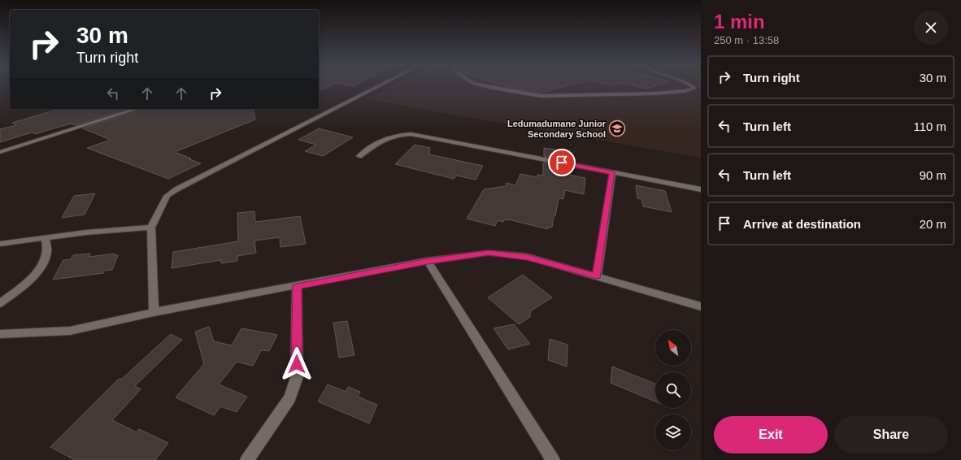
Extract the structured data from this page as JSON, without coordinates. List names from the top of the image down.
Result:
{
  "places": {
    "school or university": ["Ledumadumane Junior Secondary School"]
  },
  "north": "top left",
  "page": {
    "heading": ["1 min", "250 m · 13:58"],
    "turn": ["30 m", "Turn right"],
    "list": [
      {
        "name": "Turn right",
        "value": "30 m"
      },
      {
        "name": "Turn left",
        "value": "110 m"
      },
      {
        "name": "Turn left",
        "value": "90 m"
      },
      {
        "name": "Arrive at destination",
        "value": "20 m"
      }
    ],
    "buttons": ["Exit", "Share"]
  }
}
